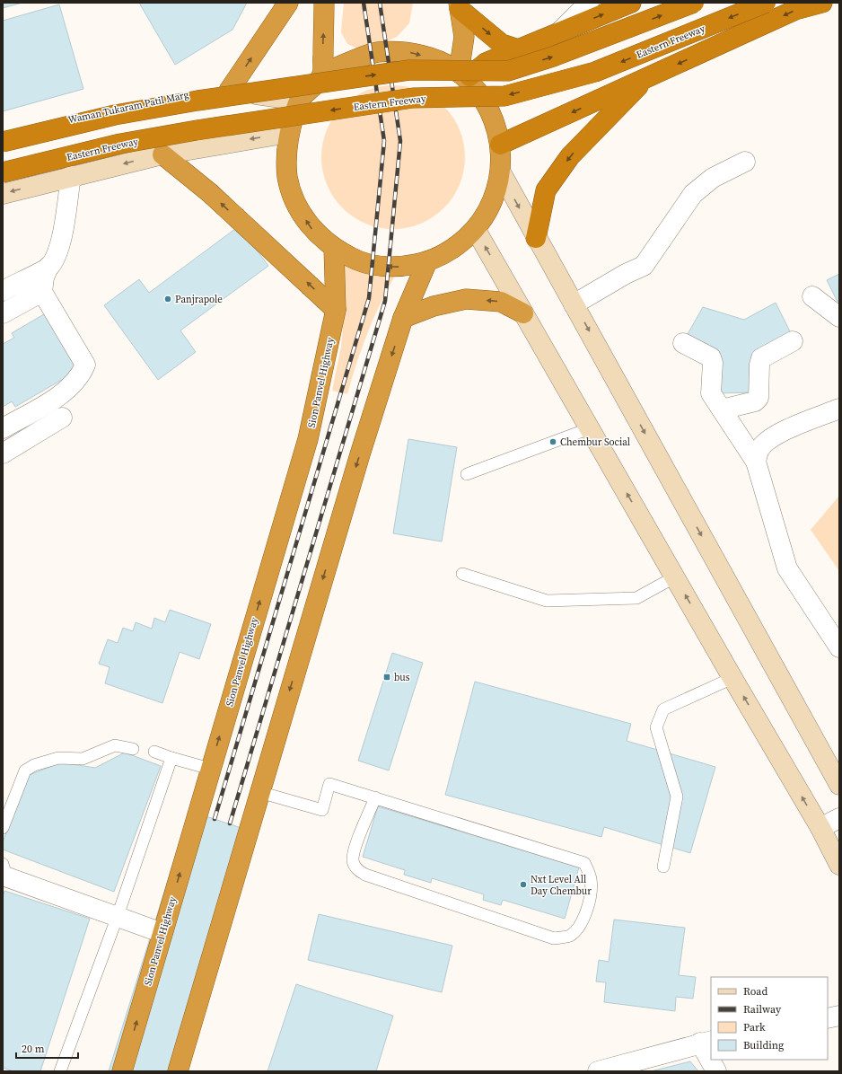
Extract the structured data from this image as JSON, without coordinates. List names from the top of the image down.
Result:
{
  "streets": {
    "highway": ["Eastern Freeway", "Sion Panvel Highway"],
    "main road": ["Waman Tukaram Patil Marg"]
  },
  "places": {
    "other": ["Panjrapole", "Chembur Social", "Nxt Level All Day Chembur"],
    "transit": ["bus"]
  },
  "legend": [
    "Road",
    "Railway",
    "Park",
    "Building"
  ],
  "scale_bar": "20 m"
}
